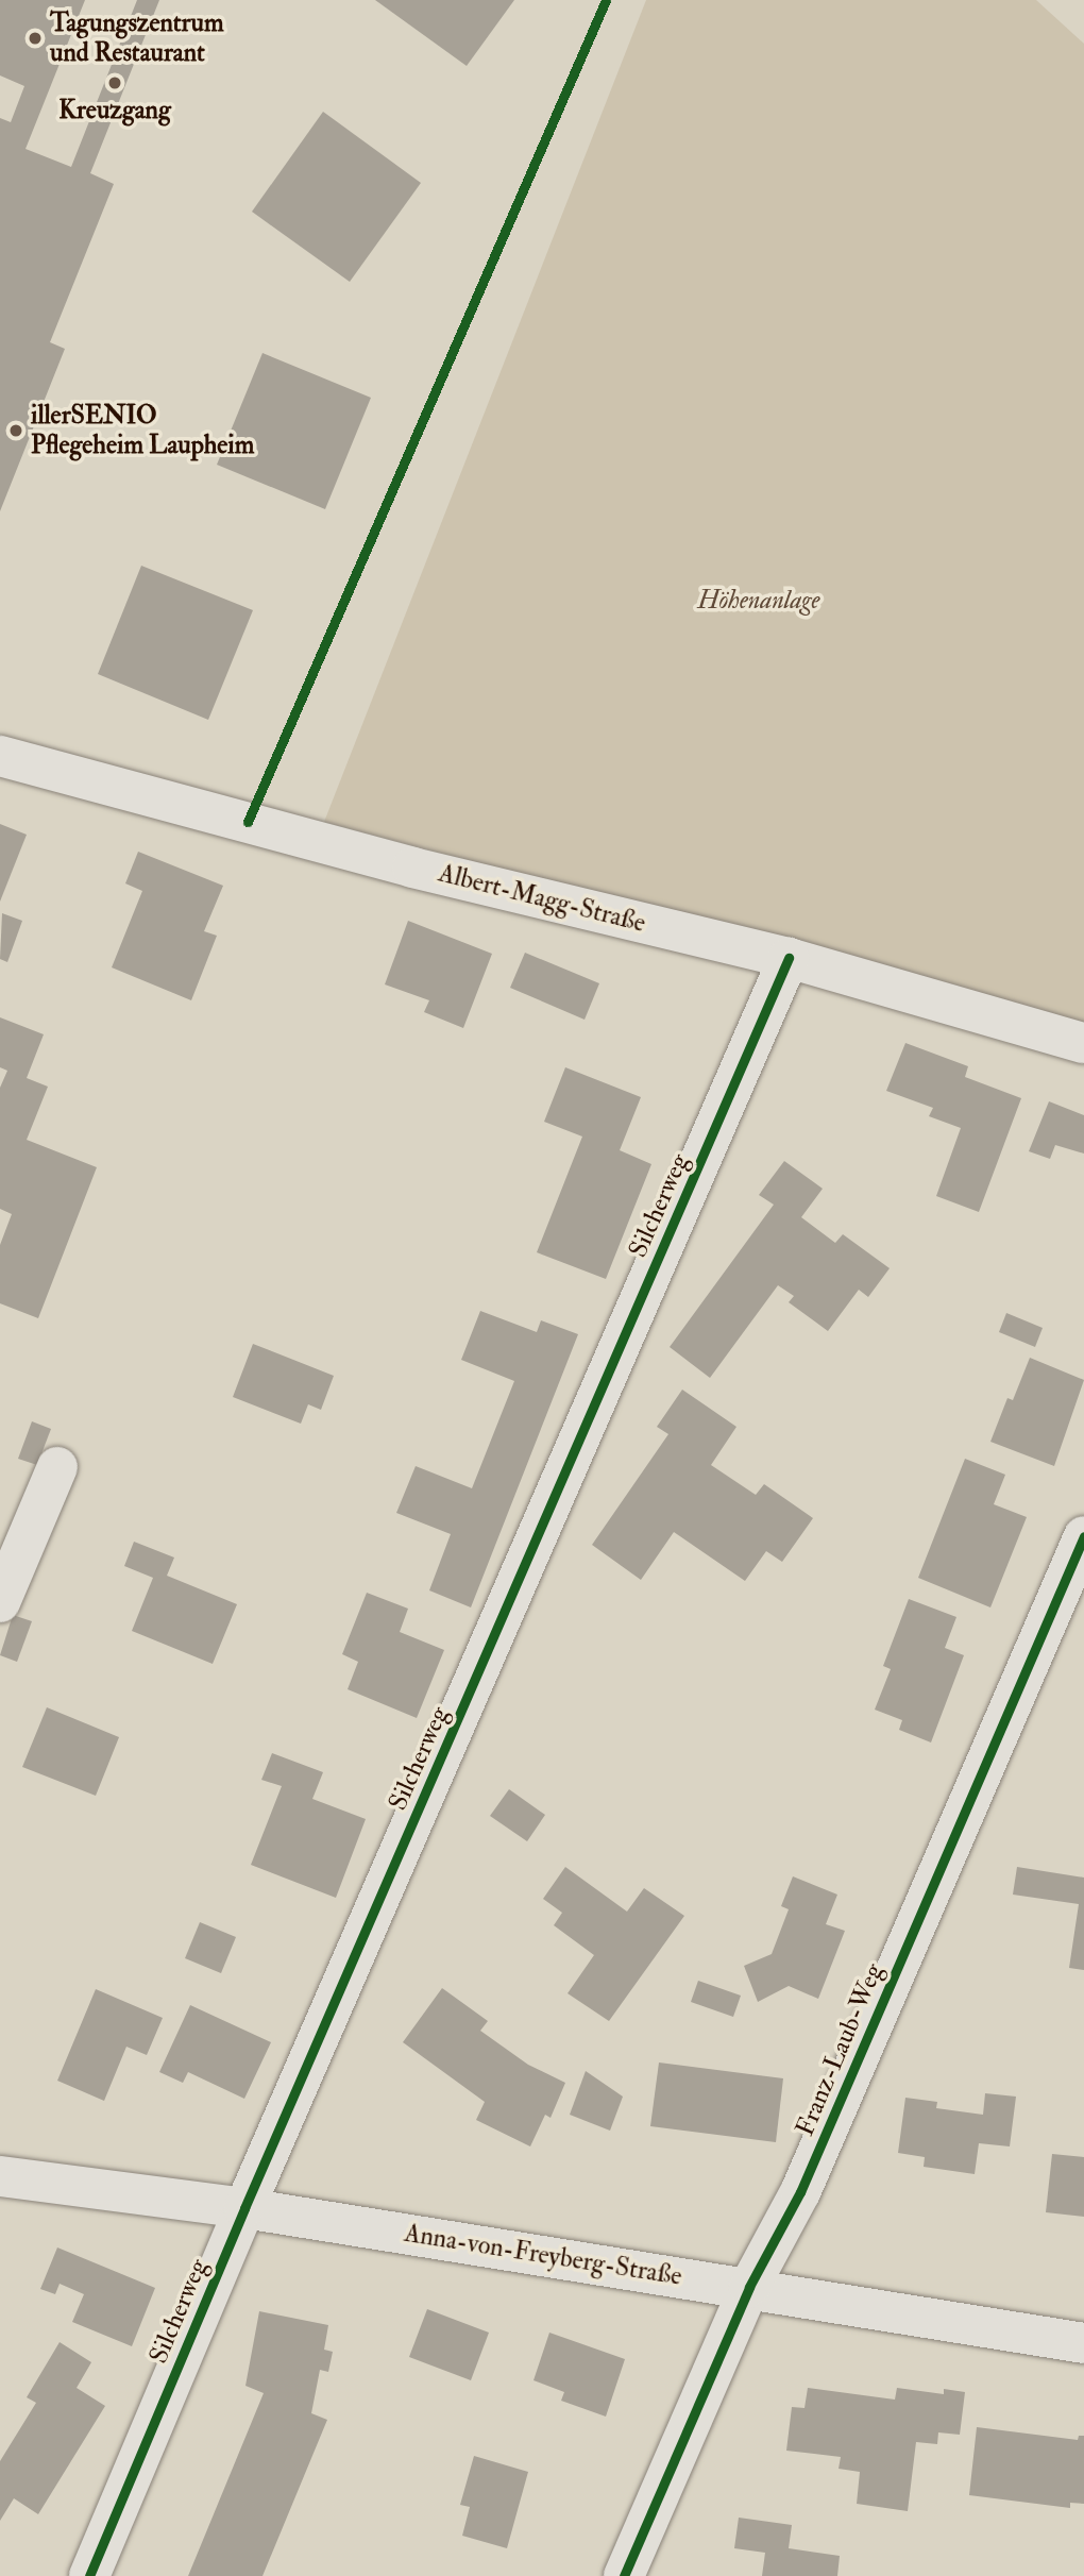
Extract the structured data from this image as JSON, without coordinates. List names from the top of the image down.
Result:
{
  "streets": {
    "street": [
      "Albert-Magg-Straße",
      "Silcherweg",
      "Franz-Laub-Weg",
      "Anna-von-Freyberg-Straße"
    ]
  },
  "crossings": [
    ["Albert-Magg-Straße", "Silcherweg"],
    ["Silcherweg", "Anna-von-Freyberg-Straße"],
    ["Franz-Laub-Weg", "Anna-von-Freyberg-Straße"]
  ],
  "parks": ["Höhenanlage"],
  "places": ["Tagungszentrum und Restaurant", "Kreuzgang", "illerSENIO Pflegeheim Laupheim"]
}
